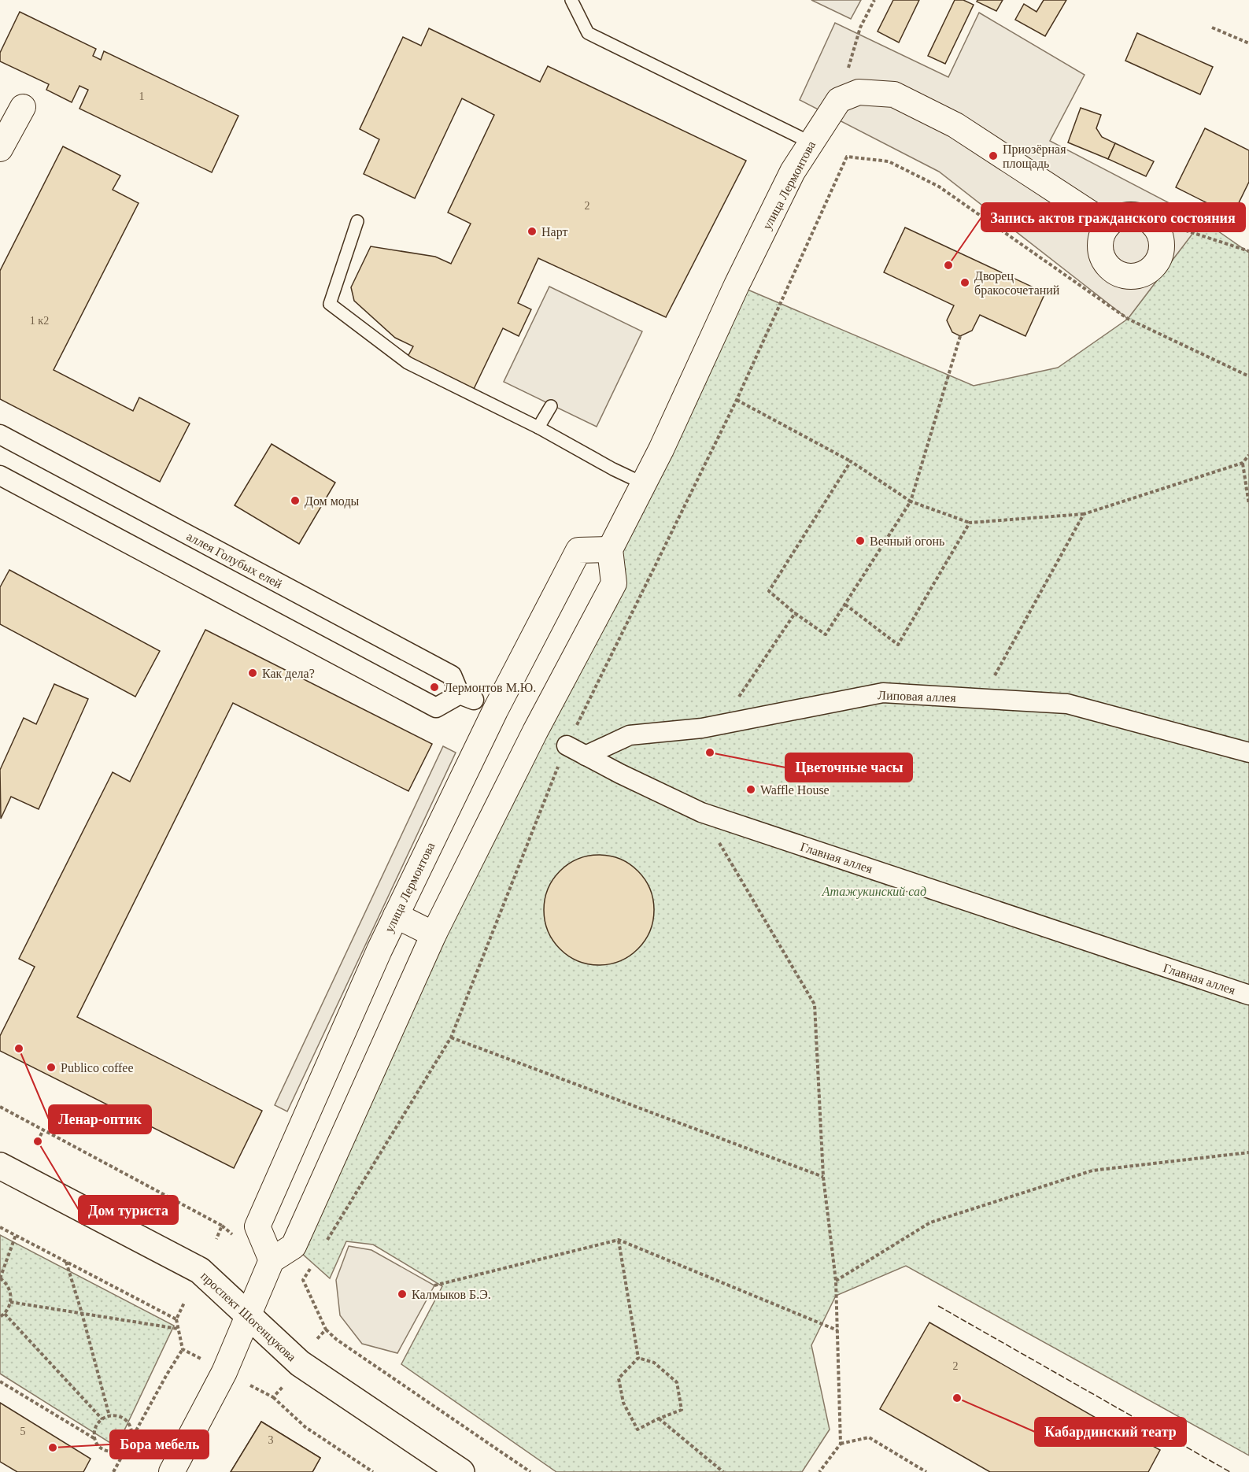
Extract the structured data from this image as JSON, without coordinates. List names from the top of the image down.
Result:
{
  "streets": {
    "main road": ["проспект Шогенцукова"],
    "street": [
      "улица Лермонтова",
      "аллея Голубых елей",
      "Липовая аллея",
      "Главная аллея"
    ]
  },
  "crossings": [
    ["Липовая аллея", "Главная аллея"]
  ],
  "parks": ["Атажукинский сад"],
  "places": [
    "Приозёрная площадь",
    "Нарт",
    "Запись актов гражданского состояния",
    "Дворец бракосочетаний",
    "Дом моды",
    "Вечный огонь",
    "Как дела?",
    "Лермонтов М.Ю.",
    "Цветочные часы",
    "Waffle House",
    "Ленар-оптик",
    "Publico coffee",
    "Дом туриста",
    "Калмыков Б.Э.",
    "Кабардинский театр",
    "Бора мебель"
  ],
  "house_numbers": [
    "1",
    "2",
    "1 к2",
    "2",
    "5",
    "3"
  ]
}
